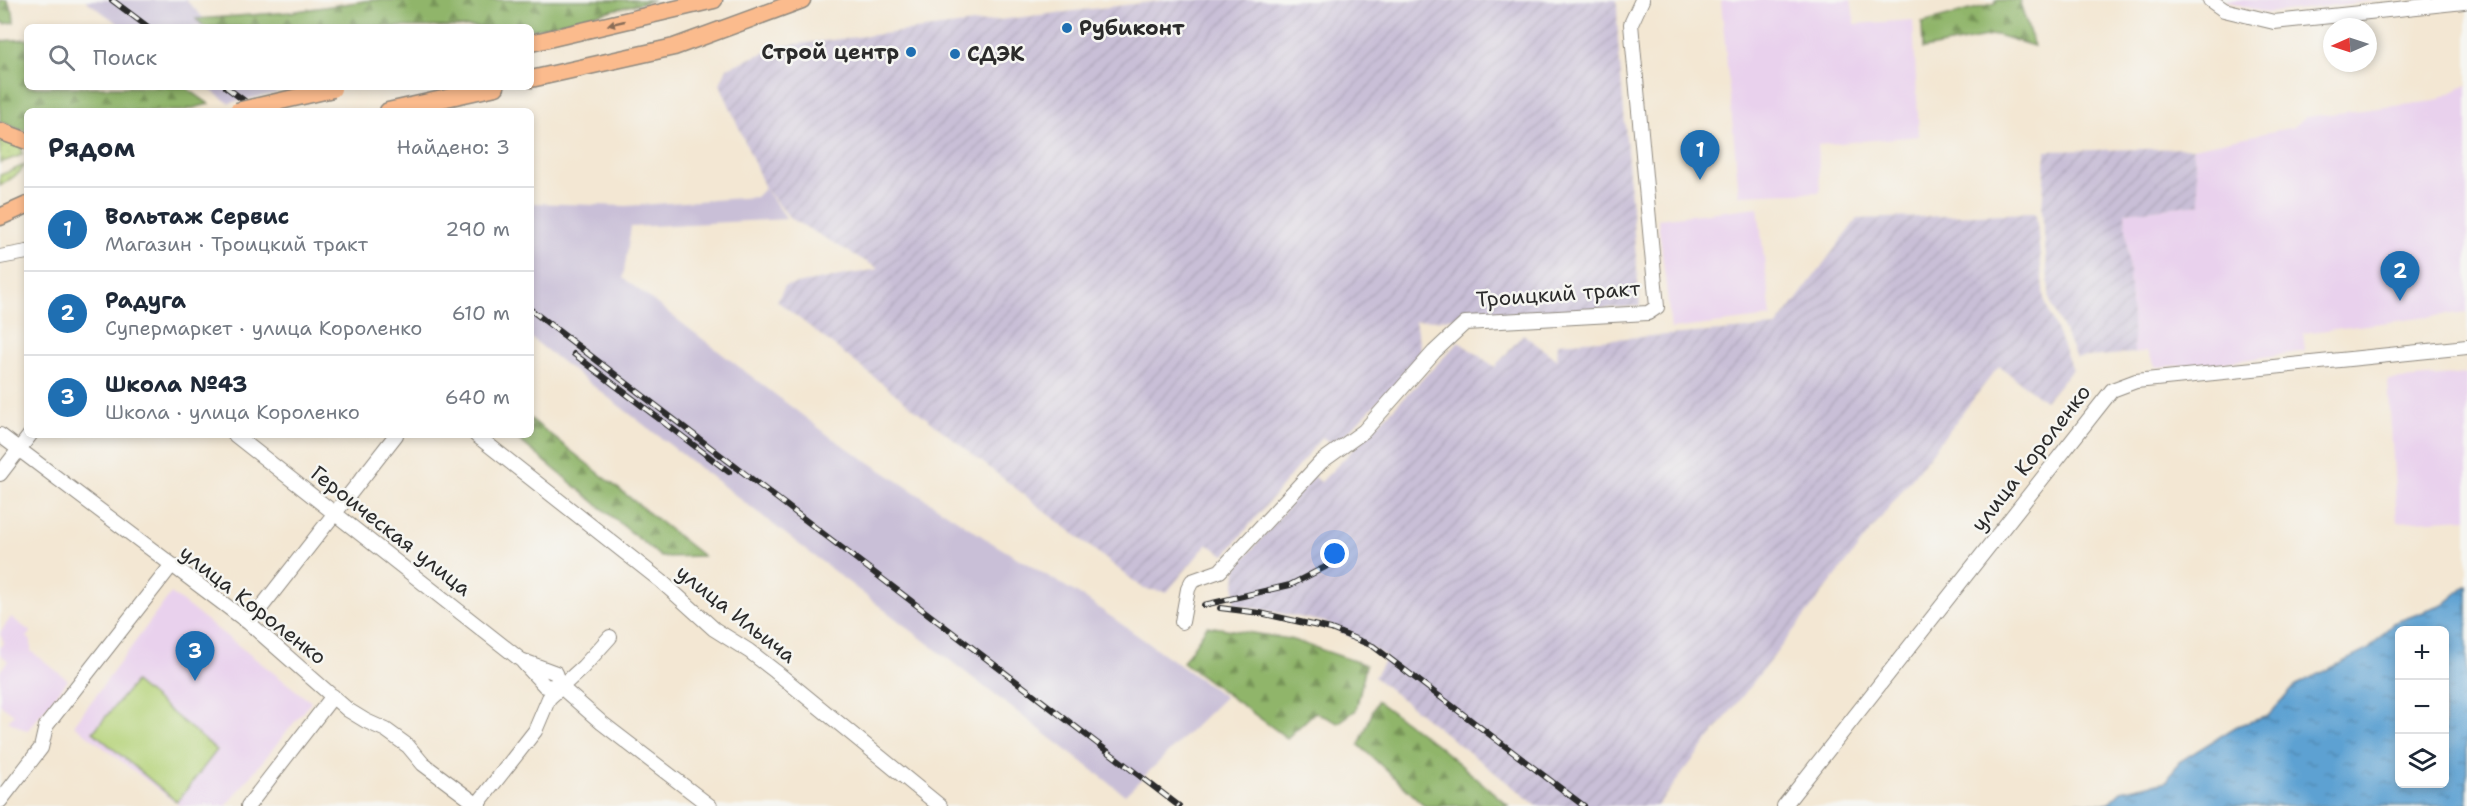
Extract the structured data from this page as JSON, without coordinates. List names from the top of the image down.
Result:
{
  "streets": {
    "street": [
      "Троицкий тракт",
      "улица Короленко",
      "Героическая улица",
      "улица Ильича"
    ]
  },
  "places": ["Рубиконт", "Строй центр", "СДЭК"],
  "north": "left",
  "page": {
    "search": "Поиск",
    "heading": ["Рядом", "Найдено: 3"],
    "pins": ["1", "2", "3"],
    "list": [
      {
        "mark": "1",
        "name": "Вольтаж Сервис",
        "note": "Магазин · Троицкий тракт",
        "value": "290 m"
      },
      {
        "mark": "2",
        "name": "Радуга",
        "note": "Супермаркет · улица Короленко",
        "value": "610 m"
      },
      {
        "mark": "3",
        "name": "Школа №43",
        "note": "Школа · улица Короленко",
        "value": "640 m"
      }
    ],
    "map_buttons": ["+", "−"]
  }
}
